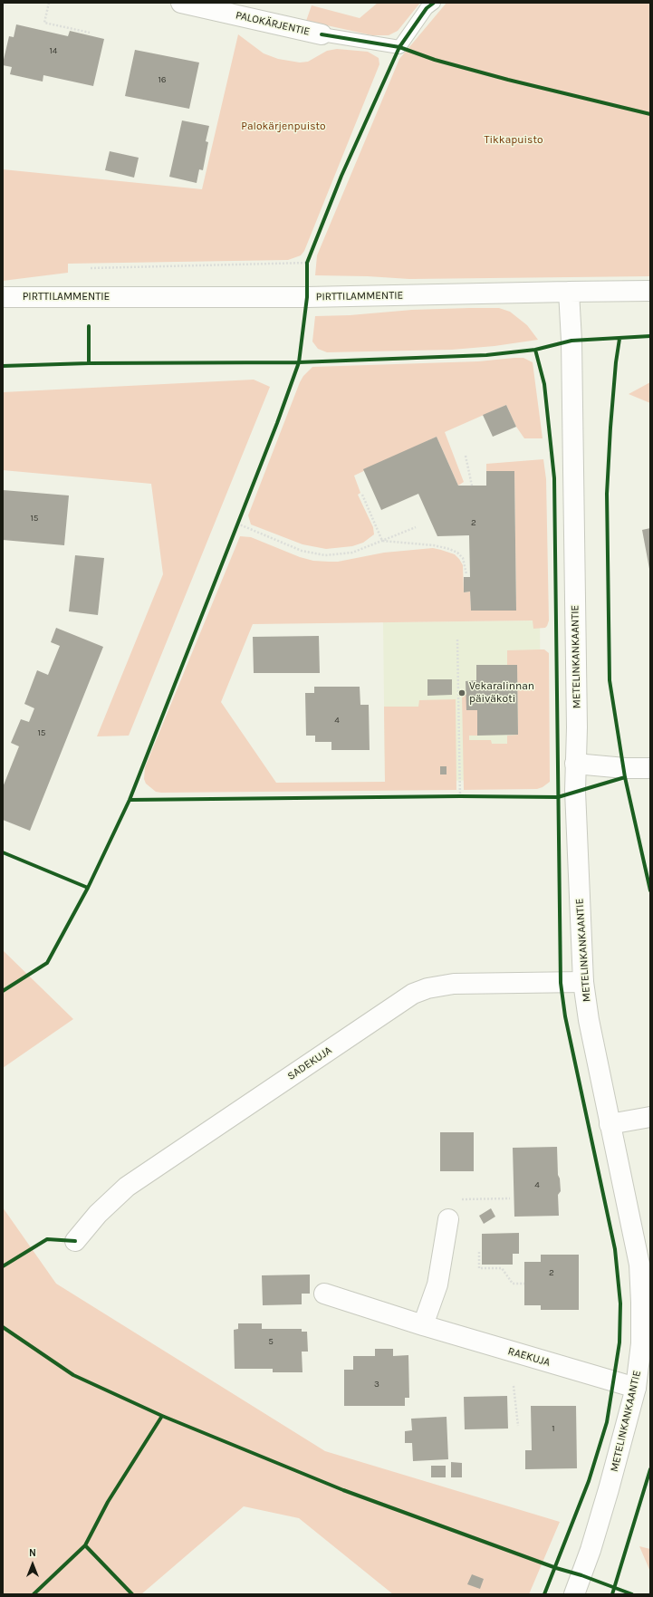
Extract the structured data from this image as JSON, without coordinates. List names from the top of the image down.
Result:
{
  "streets": {
    "street": [
      "PALOKÄRJENTIE",
      "PIRTTILAMMENTIE",
      "METELINKANKAANTIE",
      "SADEKUJA",
      "RAEKUJA"
    ]
  },
  "crossings": [
    ["PIRTTILAMMENTIE", "METELINKANKAANTIE"],
    ["METELINKANKAANTIE", "SADEKUJA"],
    ["METELINKANKAANTIE", "RAEKUJA"]
  ],
  "parks": ["Palokärjenpuisto", "Tikkapuisto"],
  "places": ["Vekaralinnan päiväkoti"],
  "house_numbers": [
    "14",
    "16",
    "15",
    "2",
    "4",
    "15",
    "4",
    "2",
    "5",
    "3",
    "1"
  ],
  "north": "top"
}
